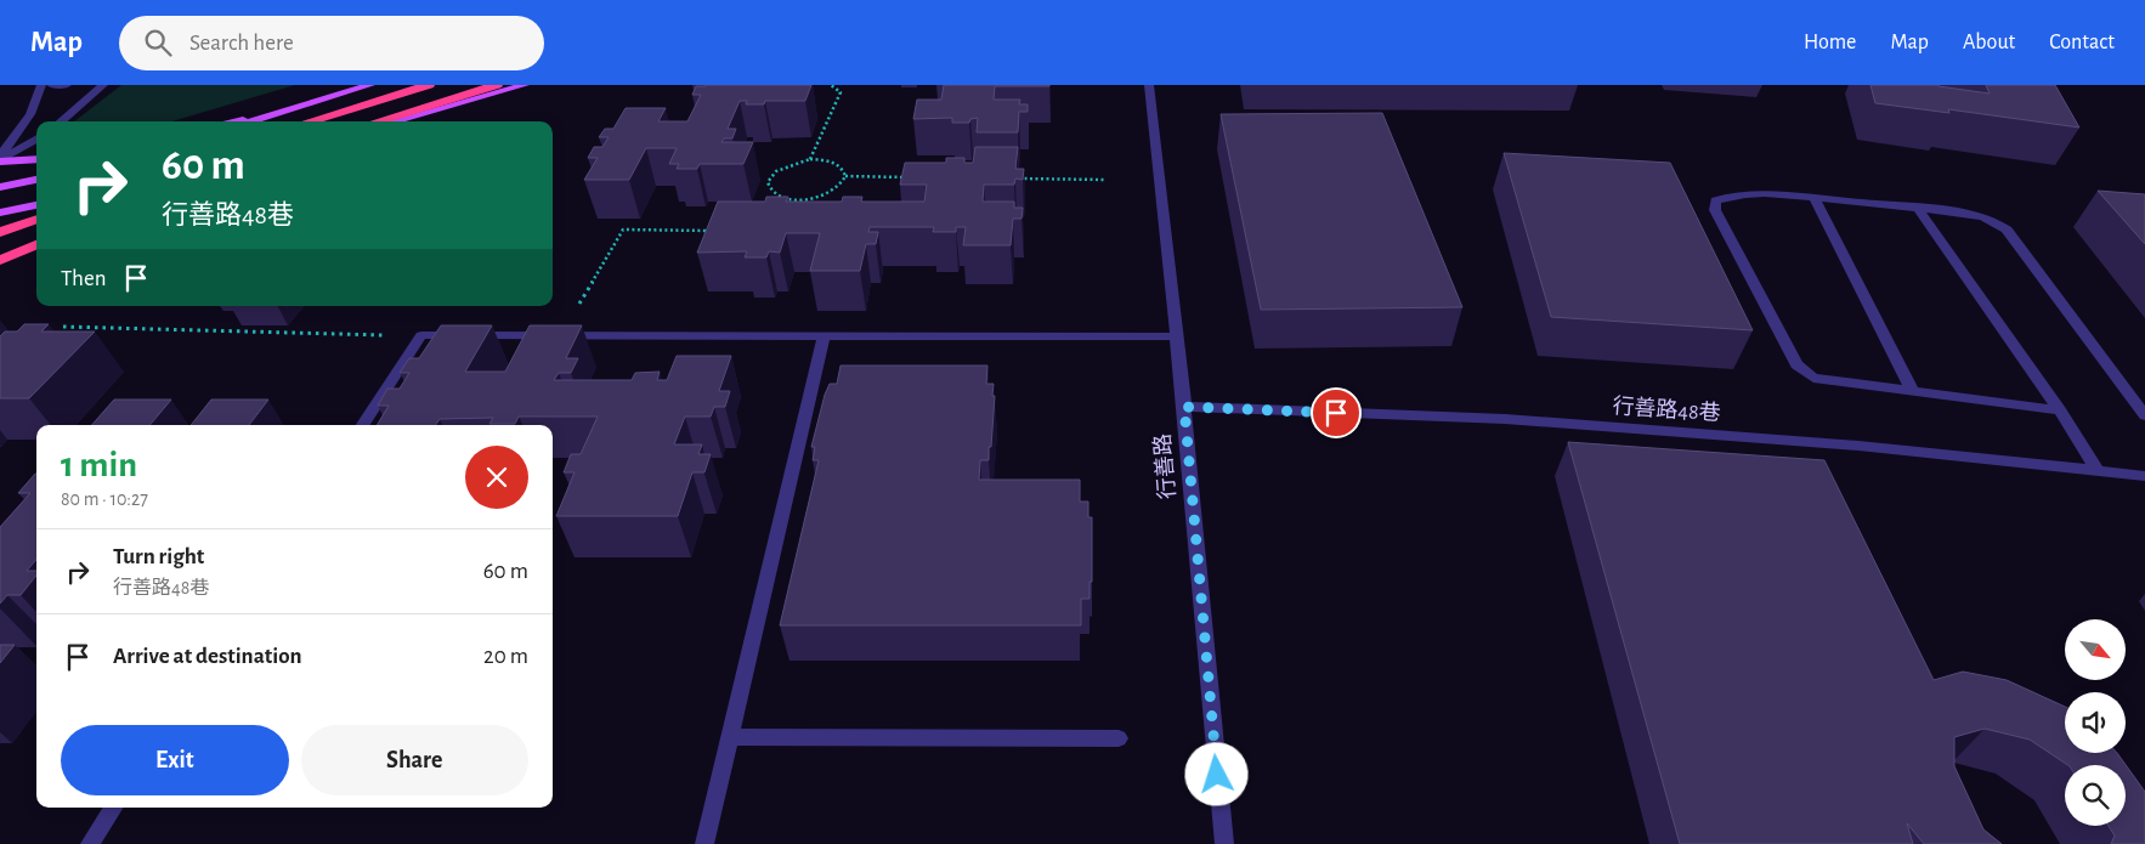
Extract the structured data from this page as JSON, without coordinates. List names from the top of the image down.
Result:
{
  "streets": {
    "street": ["行善路48巷", "行善路"]
  },
  "crossings": [
    ["行善路48巷", "行善路"]
  ],
  "north": "bottom right",
  "page": {
    "header": "Map",
    "search": "Search here",
    "nav": [
      "Home",
      "Map",
      "About",
      "Contact"
    ],
    "turn": ["60 m", "行善路48巷"],
    "then": "Then",
    "heading": ["1 min", "80 m · 10:27"],
    "list": [
      {
        "name": "Turn right",
        "note": "行善路48巷",
        "value": "60 m"
      },
      {
        "name": "Arrive at destination",
        "value": "20 m"
      }
    ],
    "buttons": ["Exit", "Share"]
  }
}
